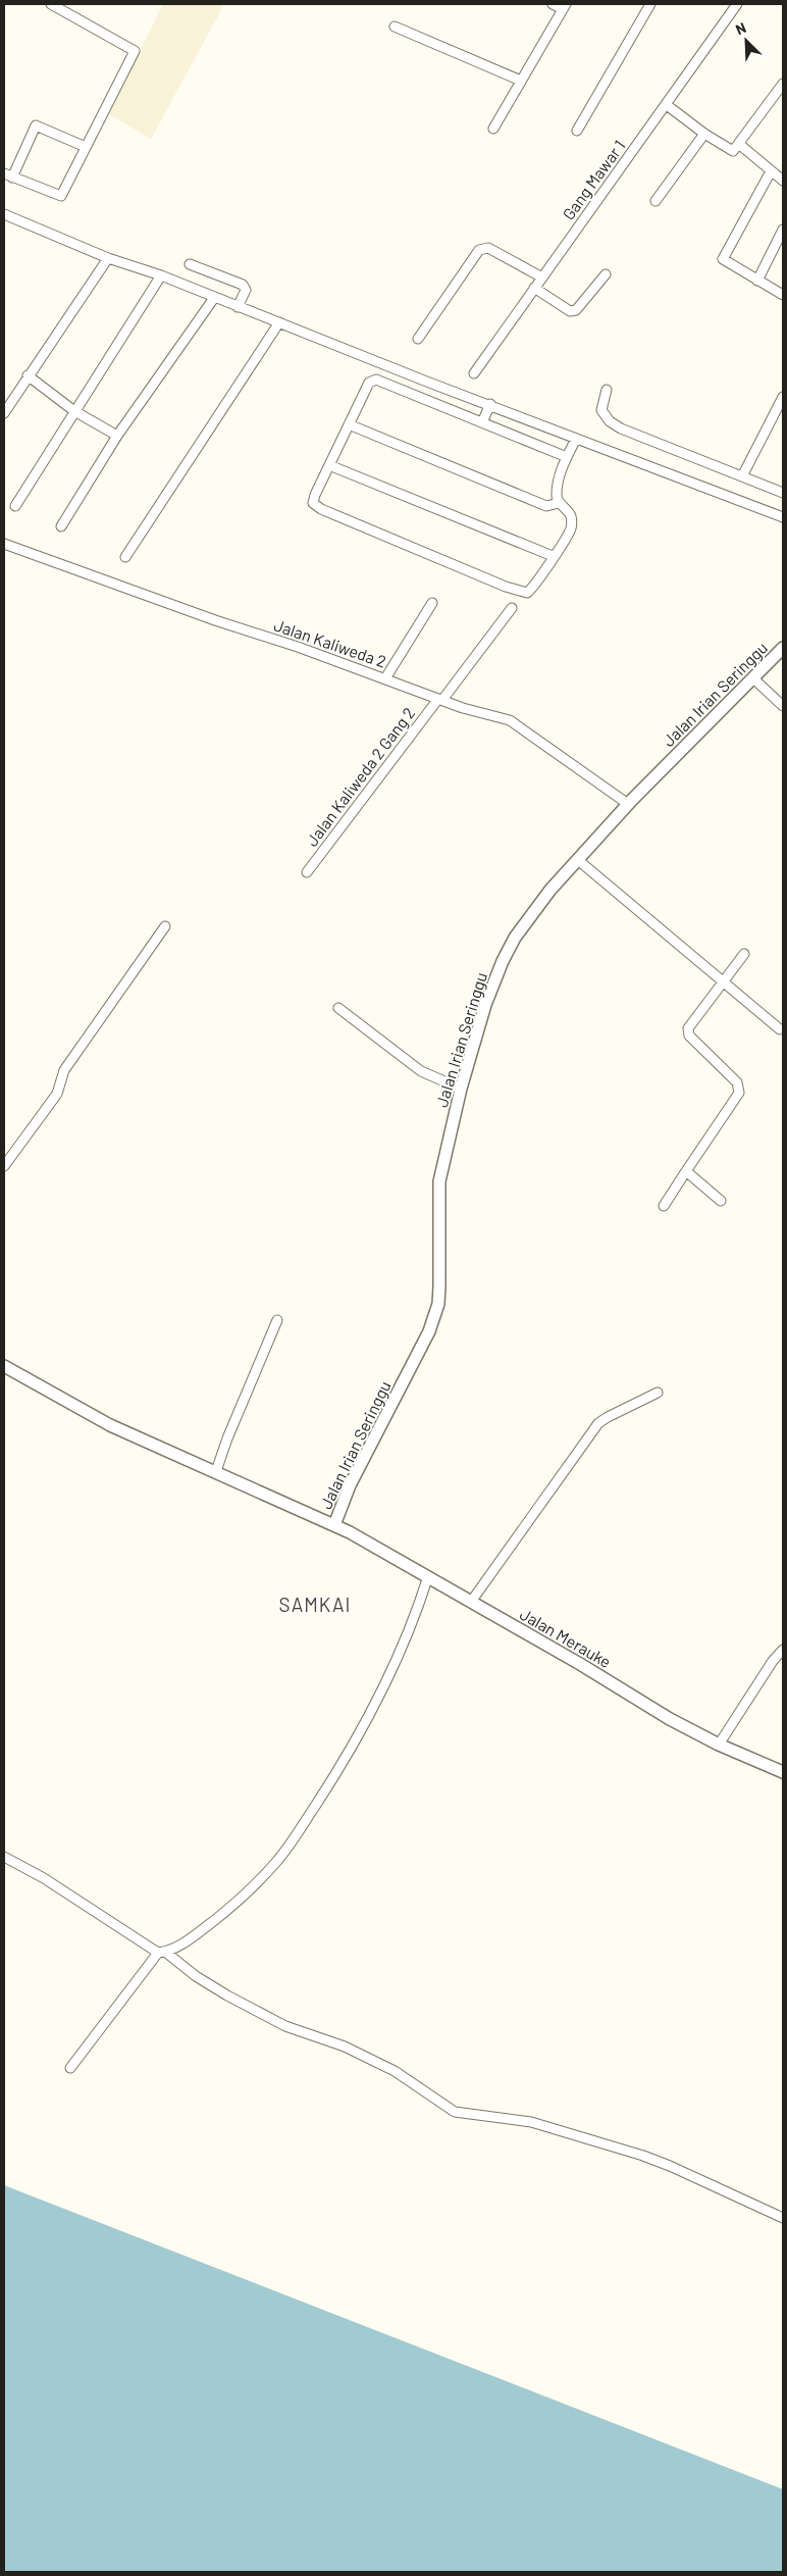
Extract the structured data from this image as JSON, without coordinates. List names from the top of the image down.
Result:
{
  "streets": {
    "street": [
      "Gang Mawar 1",
      "Jalan Kaliweda 2",
      "Jalan Irian Seringgu",
      "Jalan Kaliweda 2 Gang 2",
      "Jalan Merauke"
    ]
  },
  "crossings": [
    ["Jalan Kaliweda 2", "Jalan Irian Seringgu"],
    ["Jalan Kaliweda 2", "Jalan Kaliweda 2 Gang 2"],
    ["Jalan Irian Seringgu", "Jalan Merauke"]
  ],
  "districts": ["SAMKAI"],
  "north": "top left"
}
